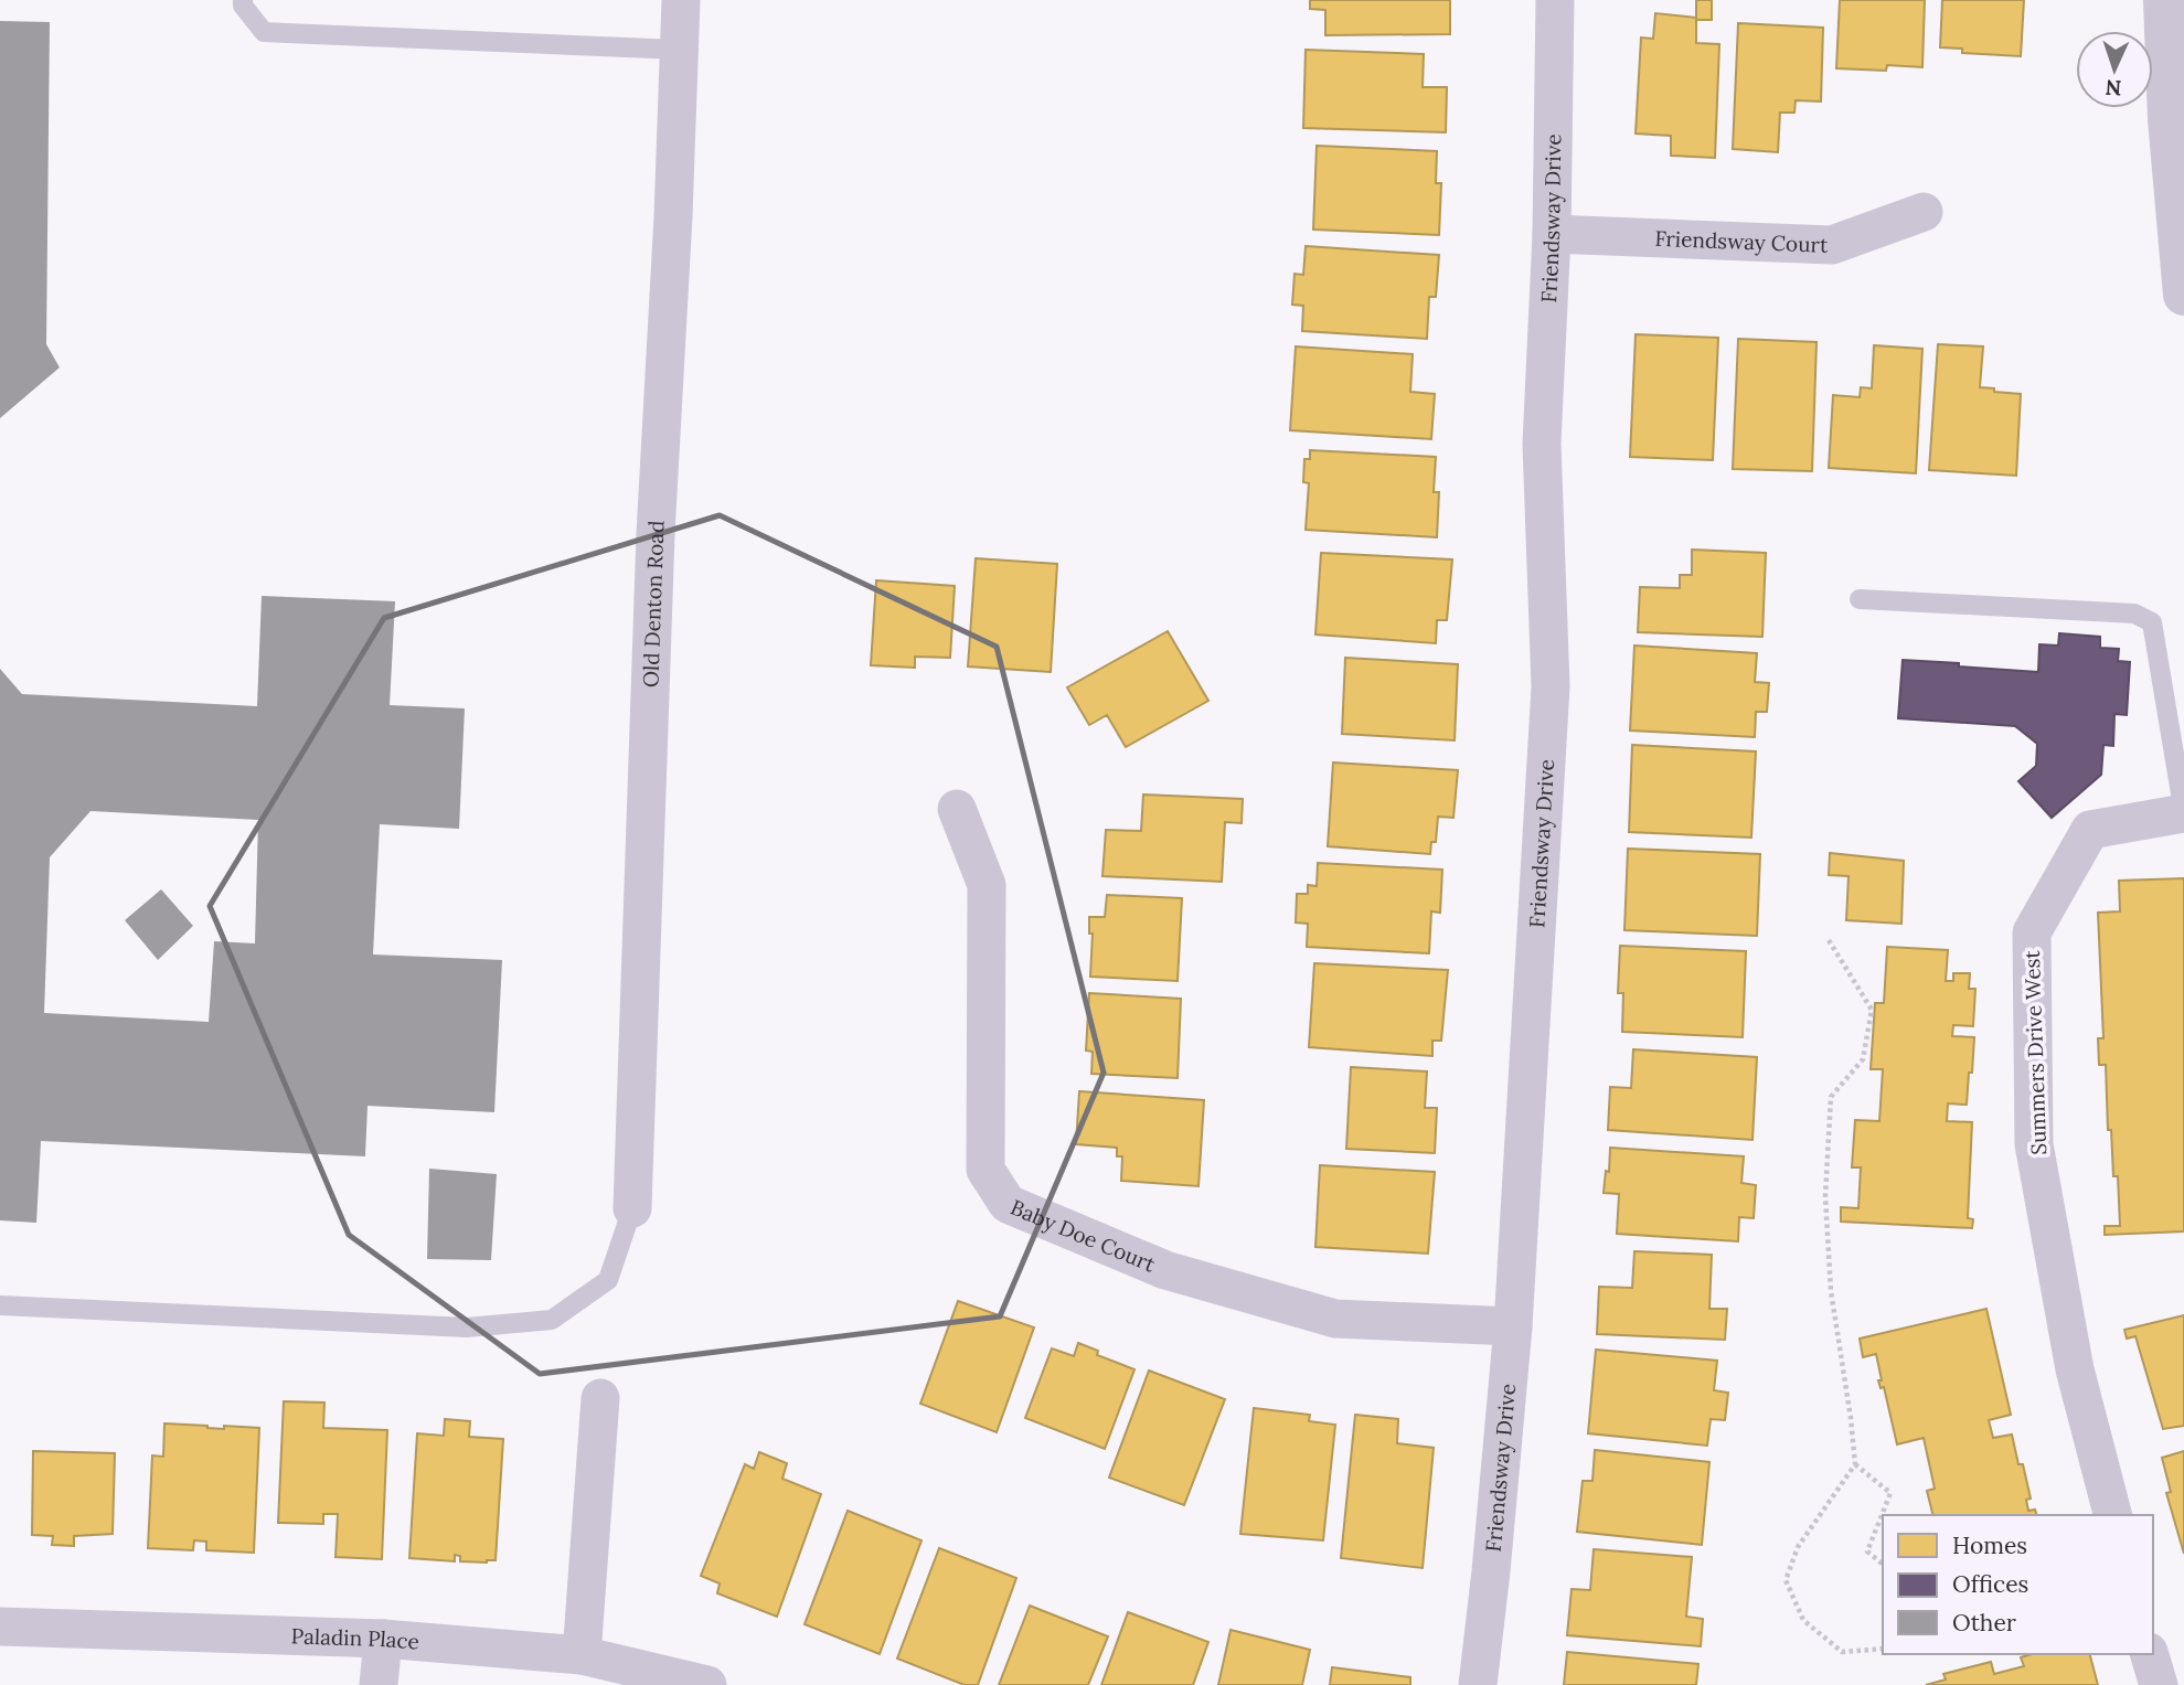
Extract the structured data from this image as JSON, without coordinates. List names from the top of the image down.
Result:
{
  "streets": {
    "street": [
      "Friendsway Drive",
      "Friendsway Court",
      "Old Denton Road",
      "Summers Drive West",
      "Baby Doe Court",
      "Paladin Place"
    ]
  },
  "crossings": [
    ["Friendsway Drive", "Friendsway Court"],
    ["Friendsway Drive", "Baby Doe Court"]
  ],
  "legend": ["Homes", "Offices", "Other"],
  "north": "bottom"
}
